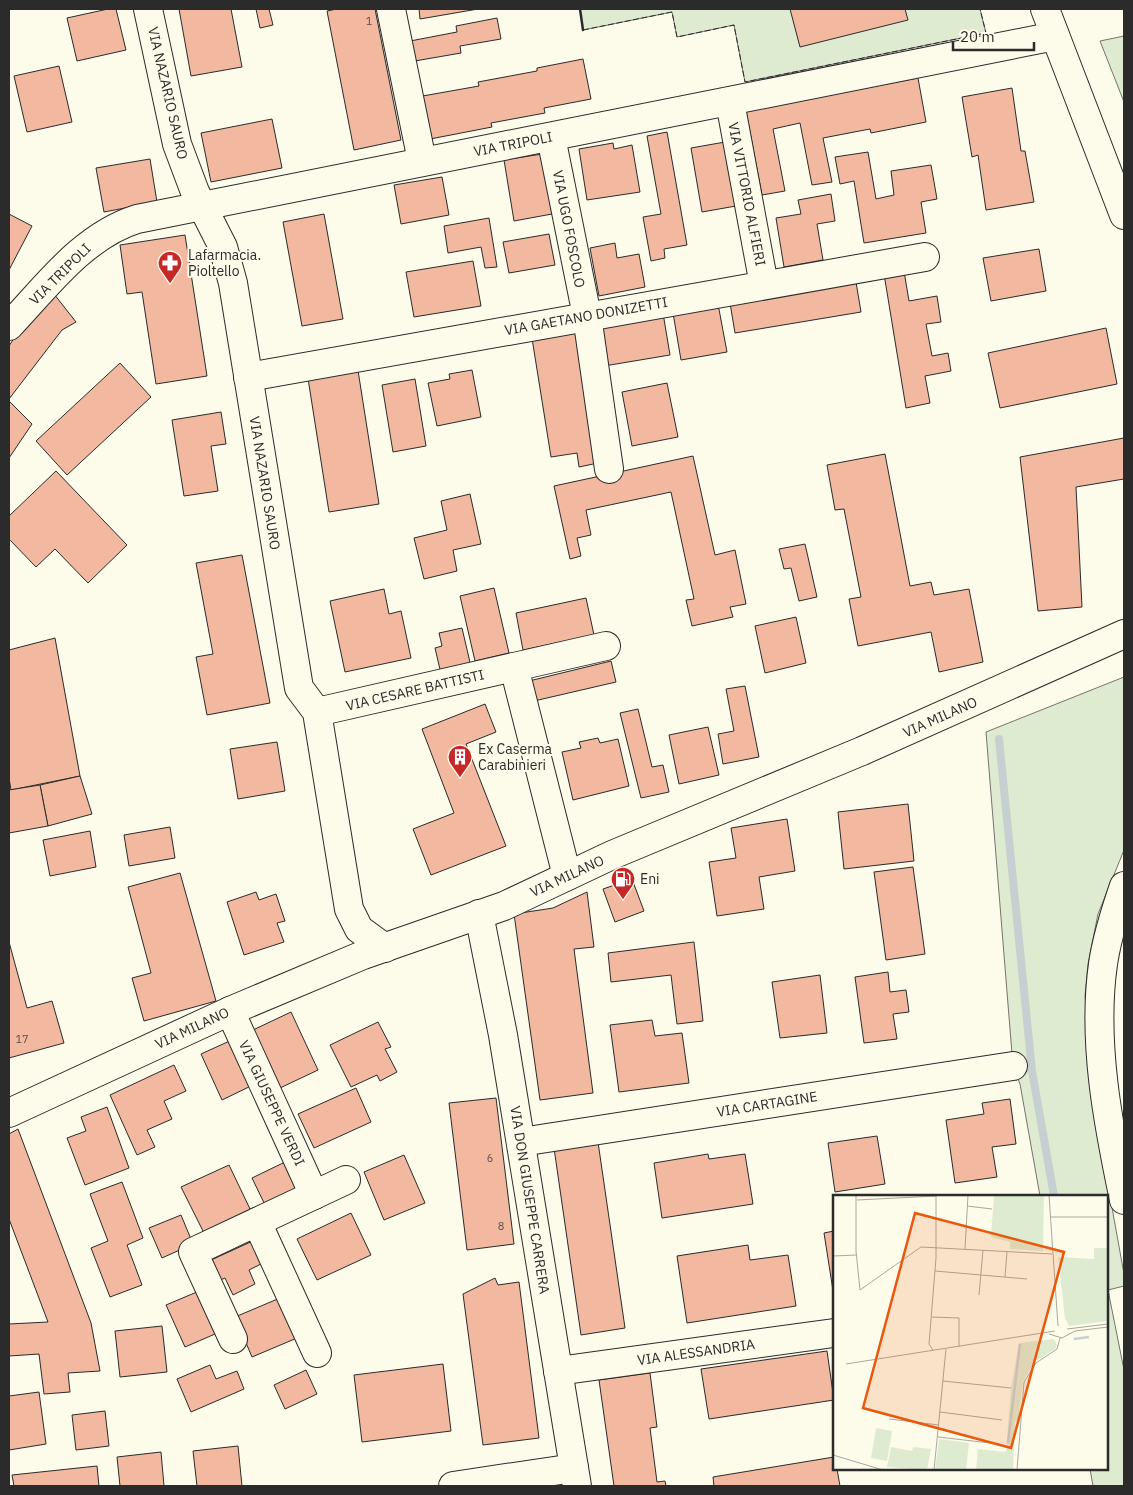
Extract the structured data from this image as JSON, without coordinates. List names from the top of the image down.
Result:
{
  "streets": {
    "street": [
      "VIA NAZARIO SAURO",
      "VIA TRIPOLI",
      "VIA VITTORIO ALFIERI",
      "VIA UGO FOSCOLO",
      "VIA GAETANO DONIZETTI",
      "VIA CESARE BATTISTI",
      "VIA MILANO",
      "VIA GIUSEPPE VERDI",
      "VIA CARTAGINE",
      "VIA DON GIUSEPPE CARRERA",
      "VIA ALESSANDRIA"
    ]
  },
  "crossings": [
    ["VIA NAZARIO SAURO", "VIA TRIPOLI"],
    ["VIA NAZARIO SAURO", "VIA GAETANO DONIZETTI"],
    ["VIA NAZARIO SAURO", "VIA CESARE BATTISTI"],
    ["VIA NAZARIO SAURO", "VIA MILANO"],
    ["VIA TRIPOLI", "VIA VITTORIO ALFIERI"],
    ["VIA TRIPOLI", "VIA UGO FOSCOLO"],
    ["VIA VITTORIO ALFIERI", "VIA GAETANO DONIZETTI"],
    ["VIA UGO FOSCOLO", "VIA GAETANO DONIZETTI"],
    ["VIA MILANO", "VIA GIUSEPPE VERDI"],
    ["VIA MILANO", "VIA DON GIUSEPPE CARRERA"],
    ["VIA CARTAGINE", "VIA DON GIUSEPPE CARRERA"],
    ["VIA DON GIUSEPPE CARRERA", "VIA ALESSANDRIA"]
  ],
  "places": {
    "pharmacy": ["Lafarmacia. Pioltello"],
    "building": ["Ex Caserma Carabinieri"],
    "fuel station": ["Eni"]
  },
  "house_numbers": [
    "1",
    "17",
    "6",
    "8"
  ],
  "scale_bar": "20 m"
}
